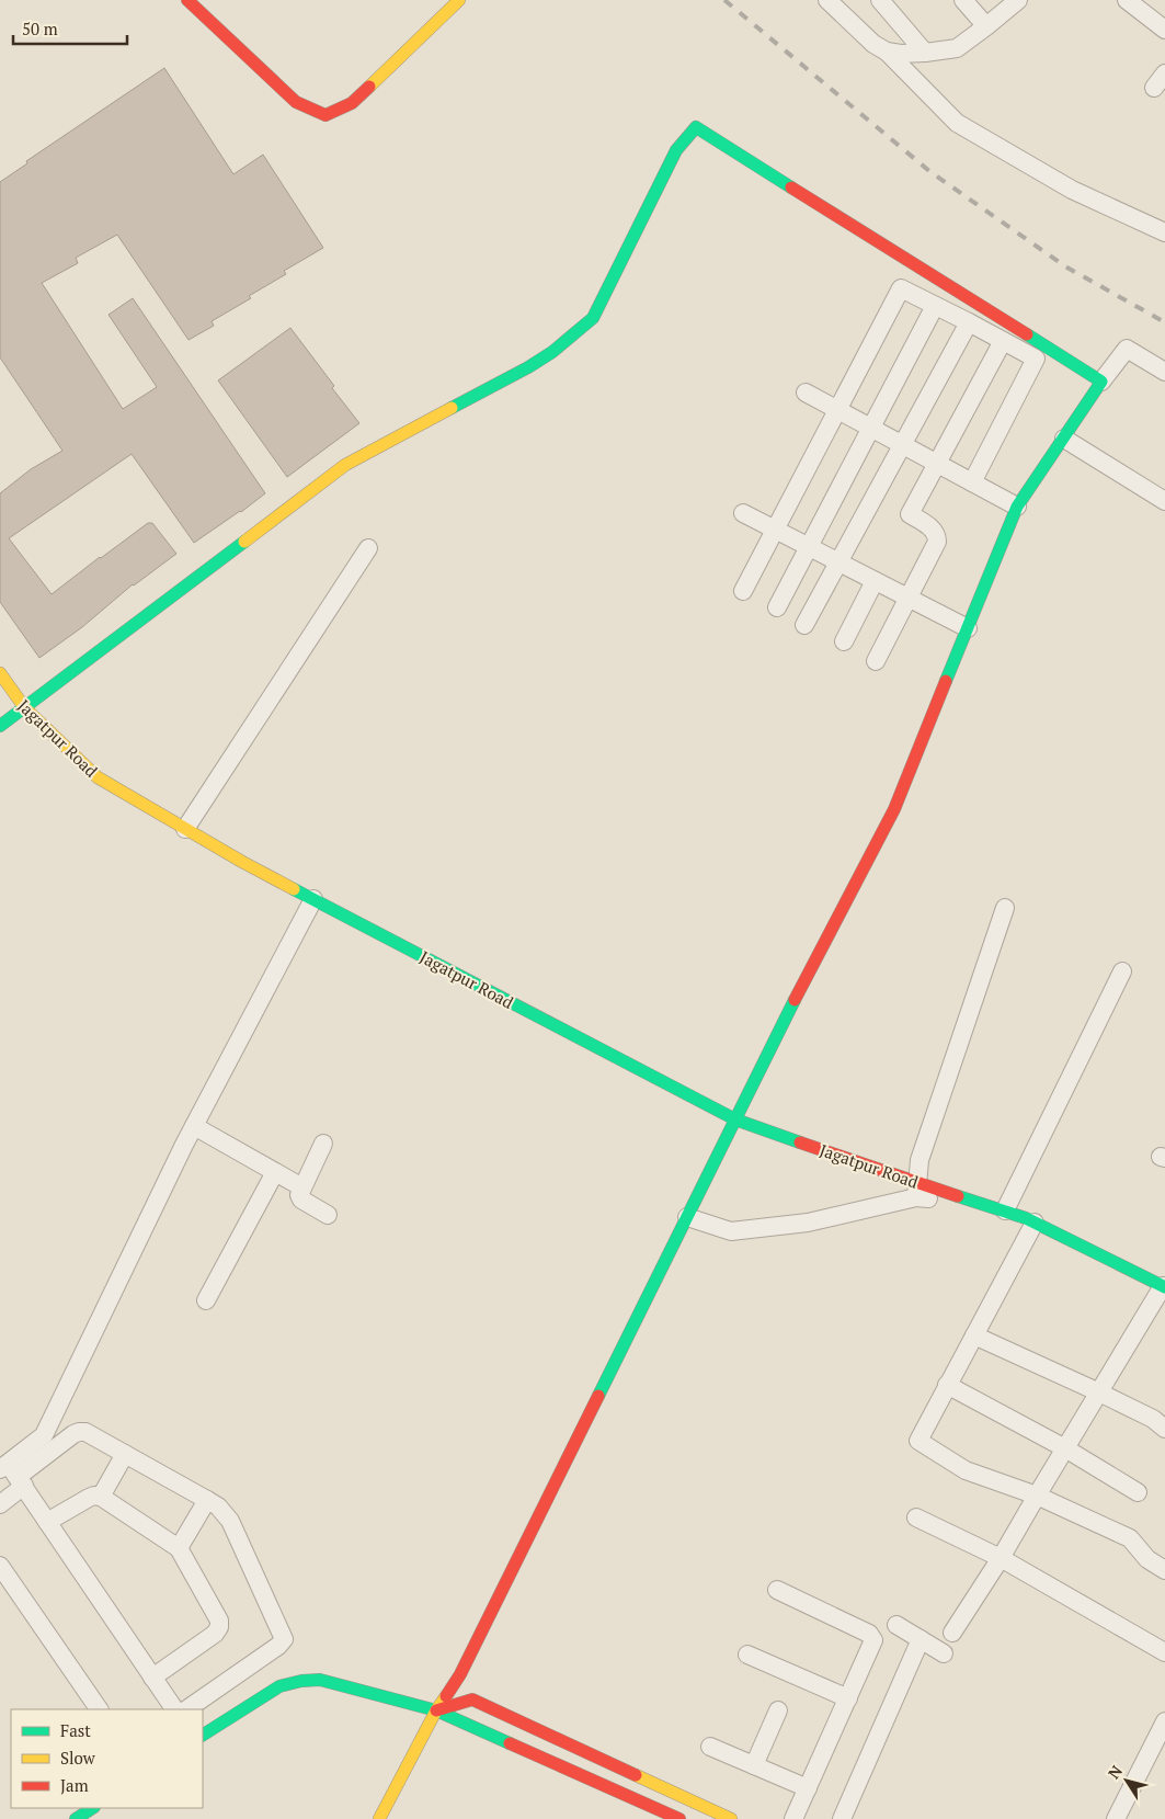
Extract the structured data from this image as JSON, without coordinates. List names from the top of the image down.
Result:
{
  "streets": {
    "street": ["Jagatpur Road"]
  },
  "legend": ["Fast", "Slow", "Jam"],
  "scale_bar": "50 m",
  "north": "top left"
}
